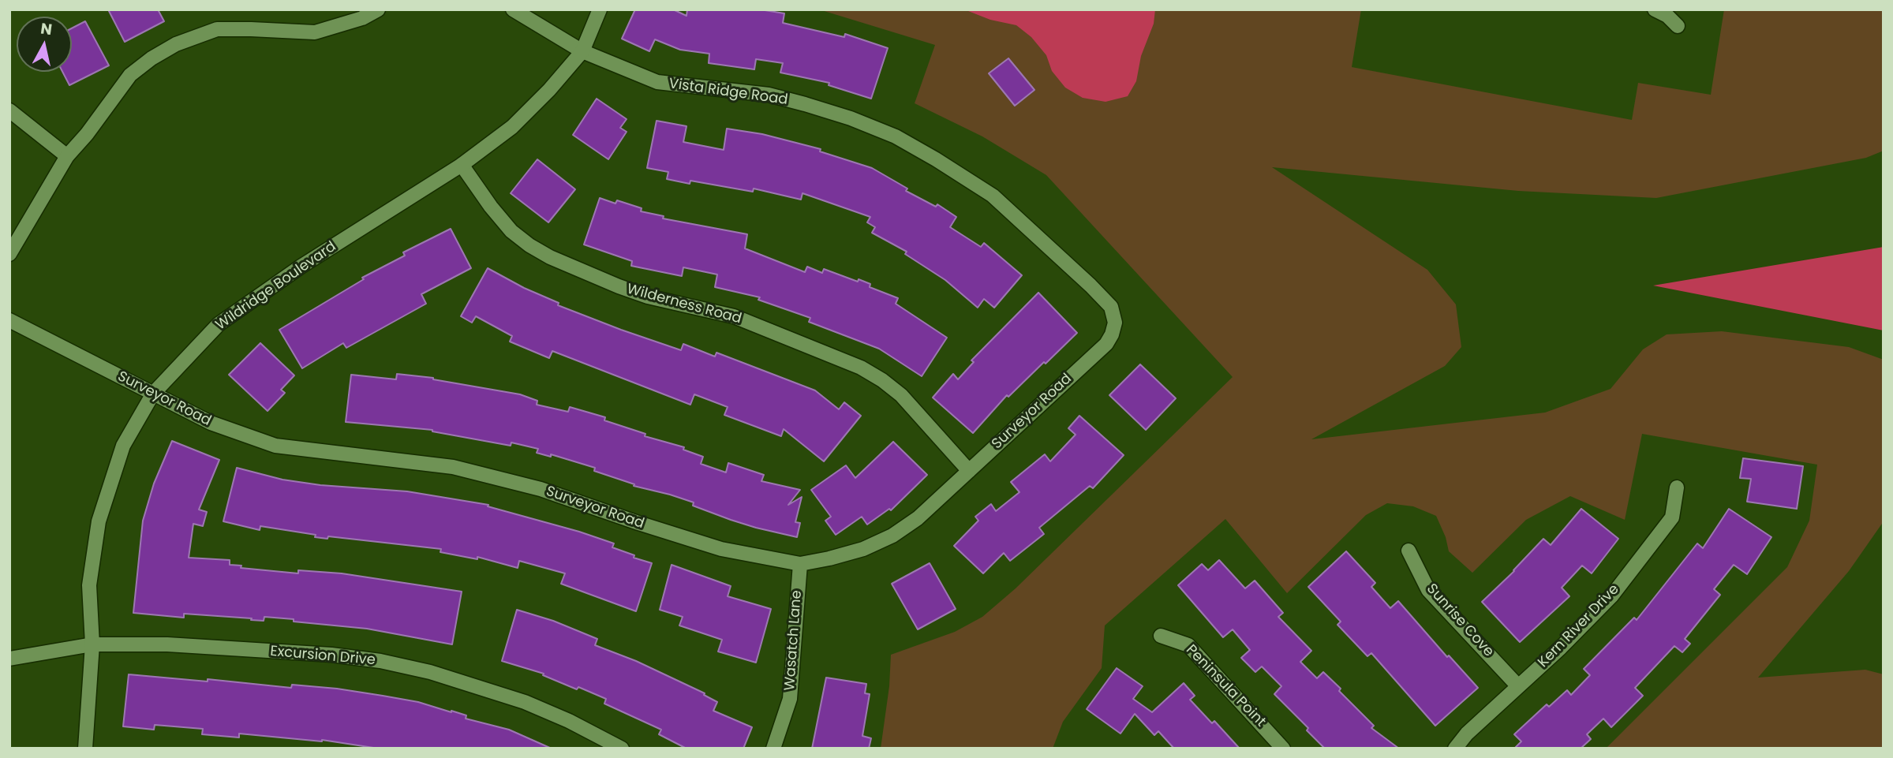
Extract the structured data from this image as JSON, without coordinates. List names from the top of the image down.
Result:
{
  "streets": {
    "street": [
      "Vista Ridge Road",
      "Wildridge Boulevard",
      "Wilderness Road",
      "Surveyor Road",
      "Sunrise Cove",
      "Kern River Drive",
      "Wasatch Lane",
      "Excursion Drive",
      "Peninsula Point"
    ]
  },
  "crossings": [
    ["Vista Ridge Road", "Wildridge Boulevard"],
    ["Vista Ridge Road", "Surveyor Road"],
    ["Wildridge Boulevard", "Wilderness Road"],
    ["Wildridge Boulevard", "Surveyor Road"],
    ["Wildridge Boulevard", "Excursion Drive"],
    ["Wilderness Road", "Surveyor Road"],
    ["Surveyor Road", "Wasatch Lane"],
    ["Sunrise Cove", "Kern River Drive"]
  ],
  "north": "top"
}
